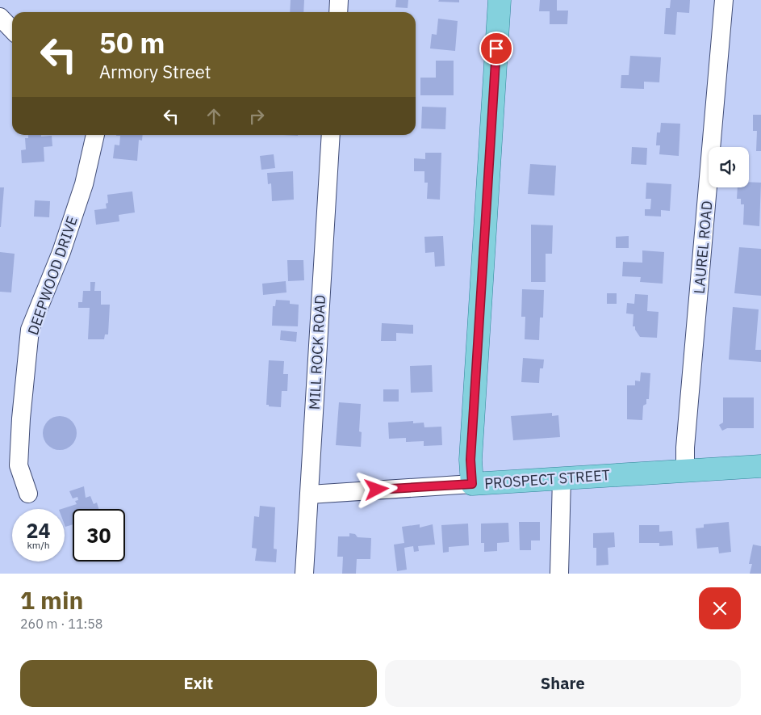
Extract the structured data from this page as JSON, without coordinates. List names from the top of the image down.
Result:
{
  "streets": {
    "main road": ["PROSPECT STREET"],
    "street": ["LAUREL ROAD", "DEEPWOOD DRIVE", "MILL ROCK ROAD"]
  },
  "crossings": [
    ["LAUREL ROAD", "PROSPECT STREET"],
    ["MILL ROCK ROAD", "PROSPECT STREET"]
  ],
  "page": {
    "turn": ["50 m", "Armory Street"],
    "speed": "24 km/h",
    "limit": "30",
    "heading": ["1 min", "260 m · 11:58"],
    "buttons": ["Exit", "Share"]
  }
}
